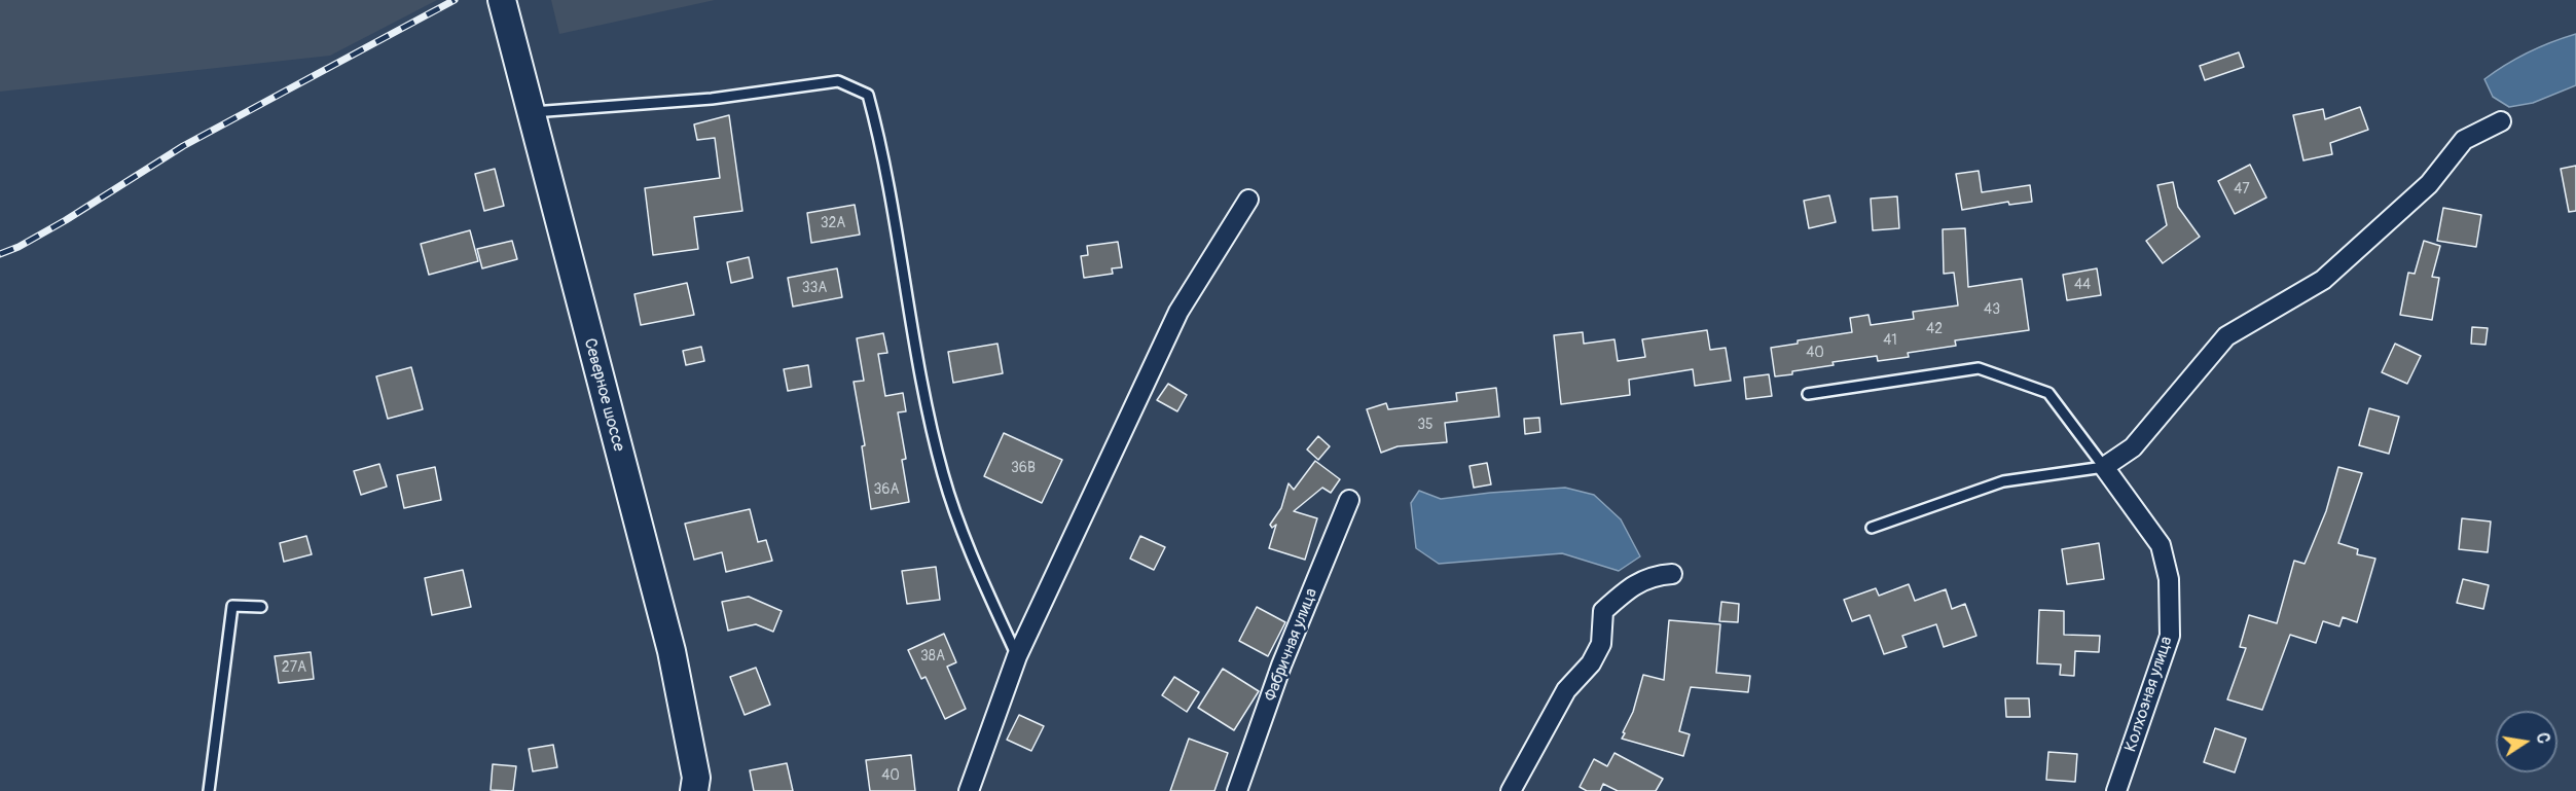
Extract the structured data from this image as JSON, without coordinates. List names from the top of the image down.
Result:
{
  "streets": {
    "main road": ["Северное шоссе"],
    "street": ["Фабричная улица", "Колхозная улица"]
  },
  "house_numbers": [
    "47",
    "32А",
    "44",
    "33А",
    "43",
    "42",
    "41",
    "40",
    "35",
    "36В",
    "36А",
    "38А",
    "27А",
    "40"
  ],
  "north": "right"
}
